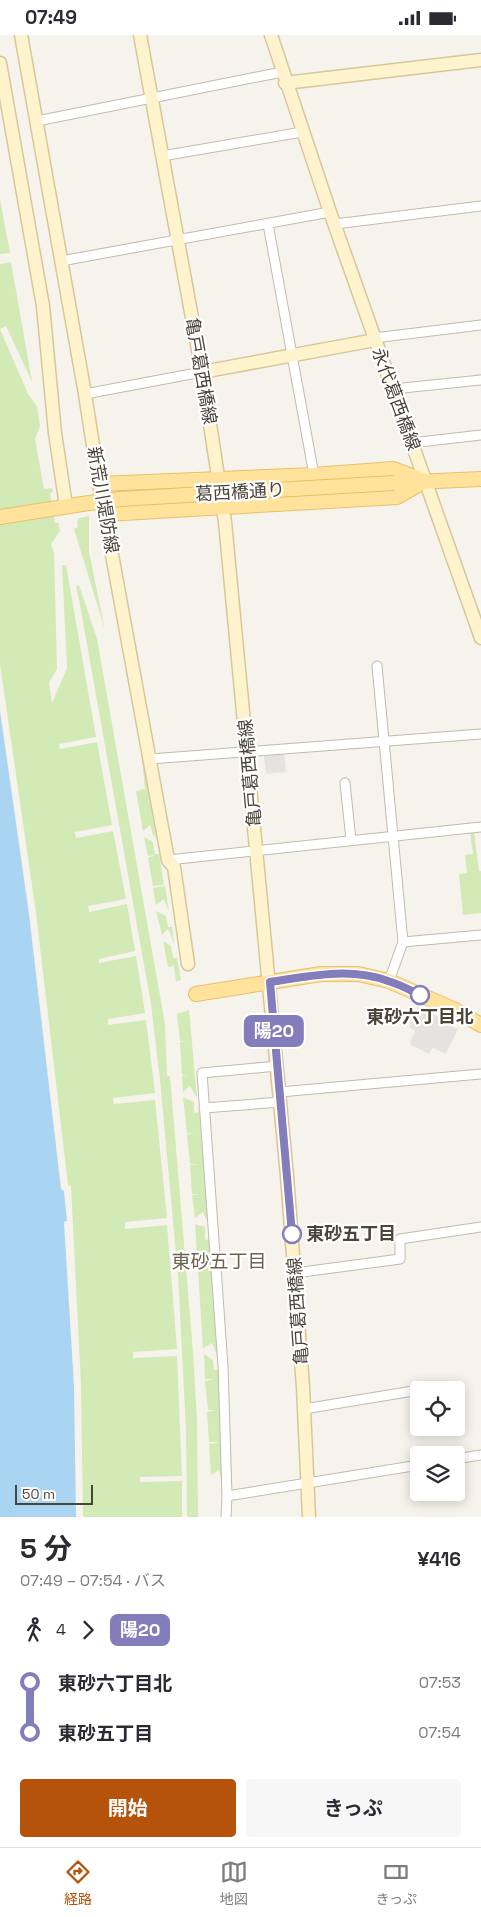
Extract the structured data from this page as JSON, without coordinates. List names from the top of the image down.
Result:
{
  "streets": {
    "main road": [
      "亀戸葛西橋線",
      "永代葛西橋線",
      "葛西橋通り",
      "新荒川堤防線"
    ]
  },
  "crossings": [
    ["亀戸葛西橋線", "永代葛西橋線"],
    ["永代葛西橋線", "葛西橋通り"],
    ["葛西橋通り", "新荒川堤防線"]
  ],
  "districts": ["東砂五丁目"],
  "places": ["東砂六丁目北", "東砂五丁目"],
  "lines": ["bus line 陽20"],
  "scale_bar": "50 m",
  "page": {
    "status": "07:49",
    "on_map": "陽20",
    "scale": "50 m",
    "heading": ["5 分", "07:49 – 07:54 · バス", "¥416"],
    "legs": ["4", "陽20"],
    "list": [
      {
        "name": "東砂六丁目北",
        "value": "07:53"
      },
      {
        "name": "東砂五丁目",
        "value": "07:54"
      }
    ],
    "buttons": ["開始", "きっぷ"],
    "tabs": ["経路", "地図", "きっぷ"]
  }
}
